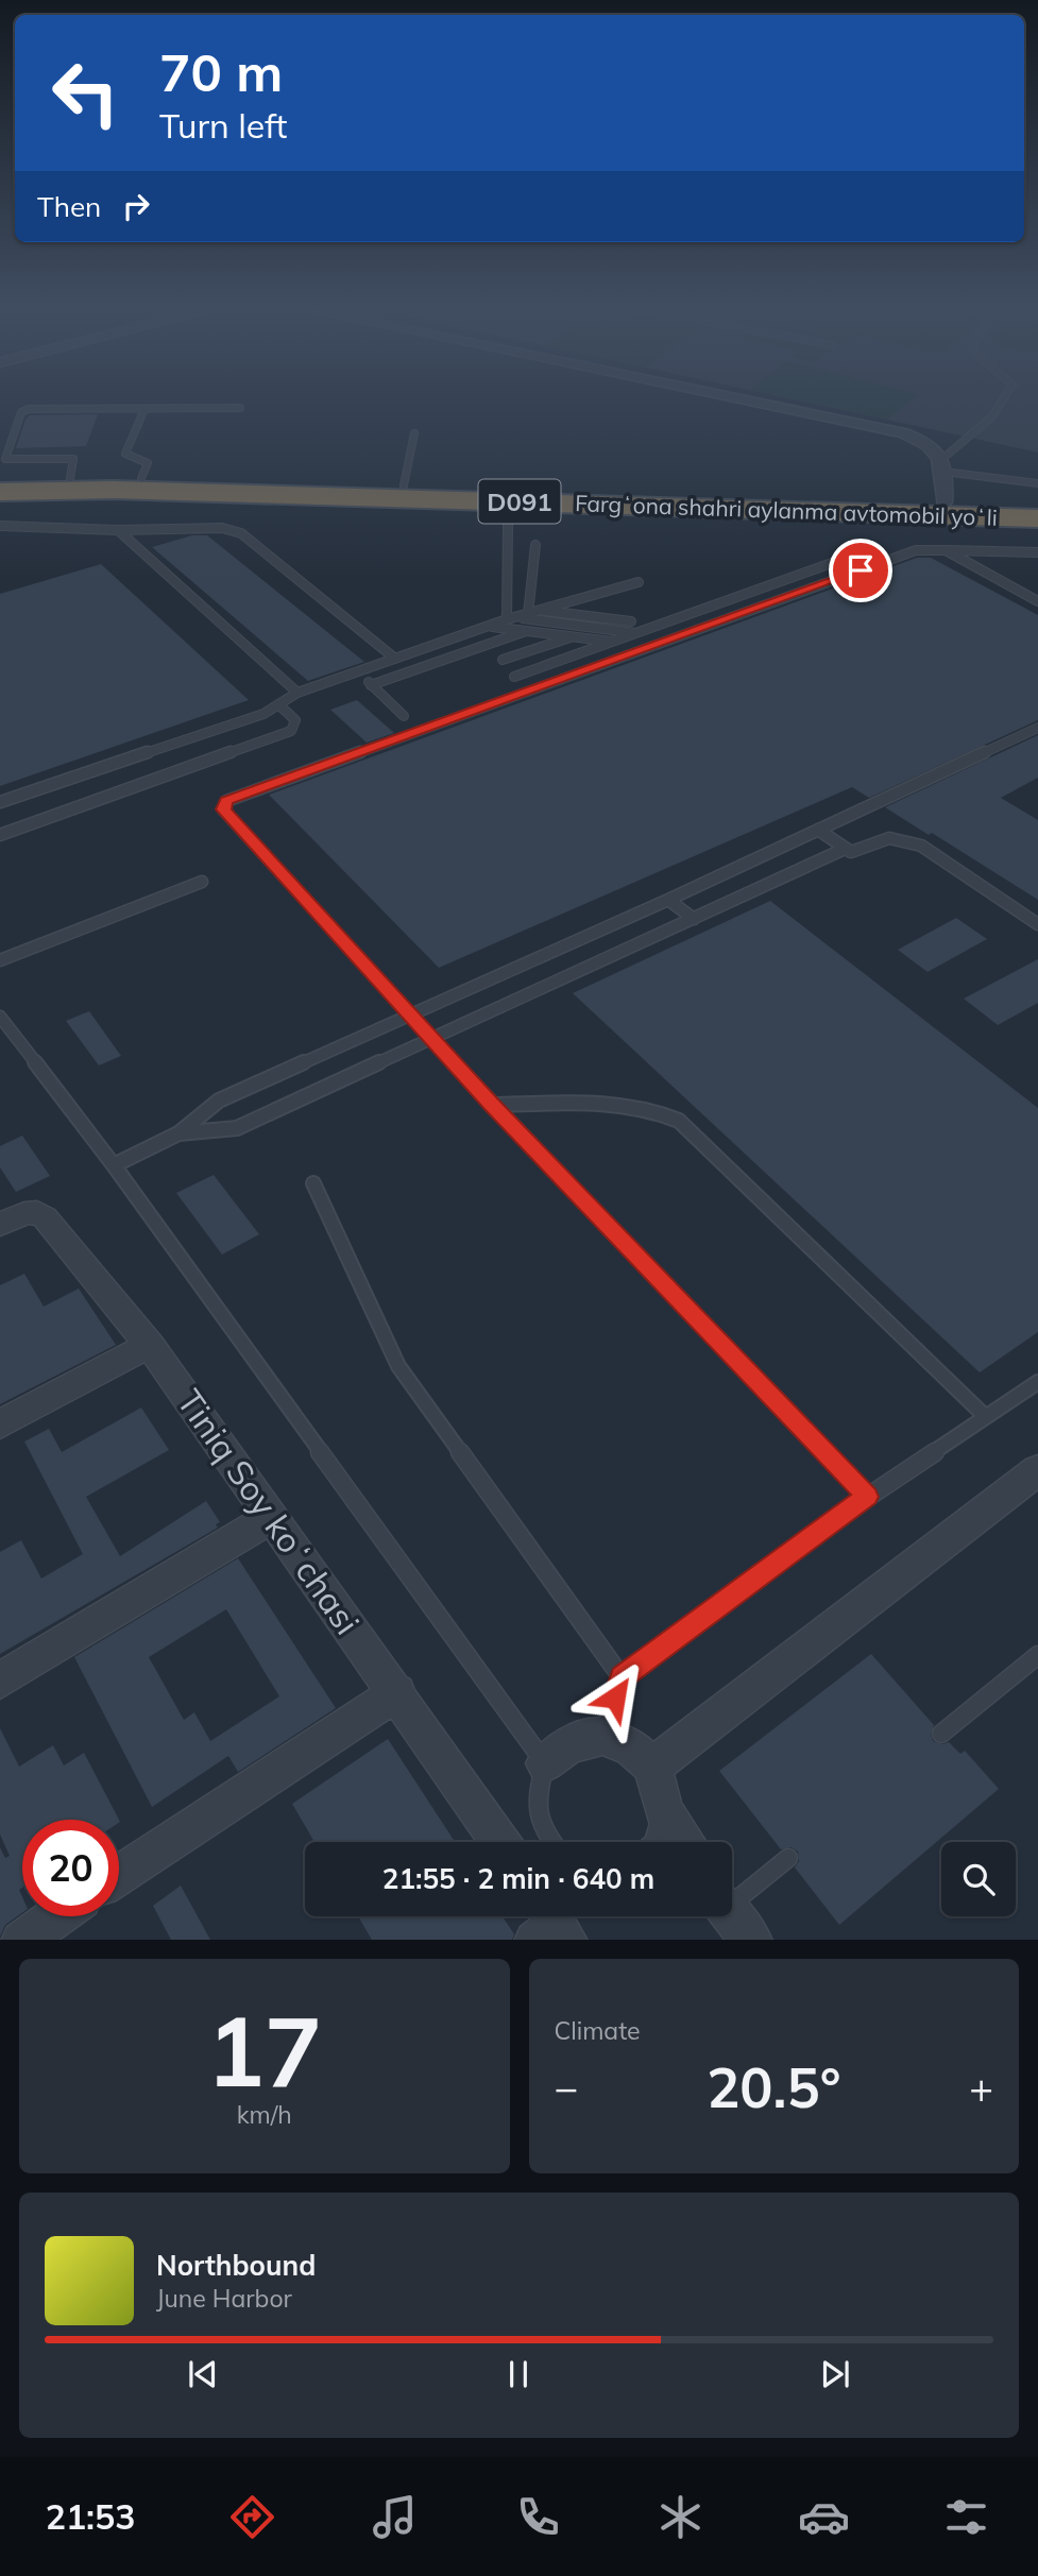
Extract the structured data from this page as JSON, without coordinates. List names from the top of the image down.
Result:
{
  "streets": {
    "highway": ["D091", "Fargʻona shahri aylanma avtomobil yoʻli"],
    "street": ["Tiniq Soy koʻchasi"]
  },
  "page": {
    "turn": ["70 m", "Turn left"],
    "then": "Then",
    "limit": "20",
    "trip": "21:55 · 2 min · 640 m",
    "tile": [
      ["17", "km/h"],
      "Climate"
    ],
    "heat": ["−", "20.5°", "+"],
    "song": ["Northbound", "June Harbor"],
    "tabs": "21:53"
  }
}
